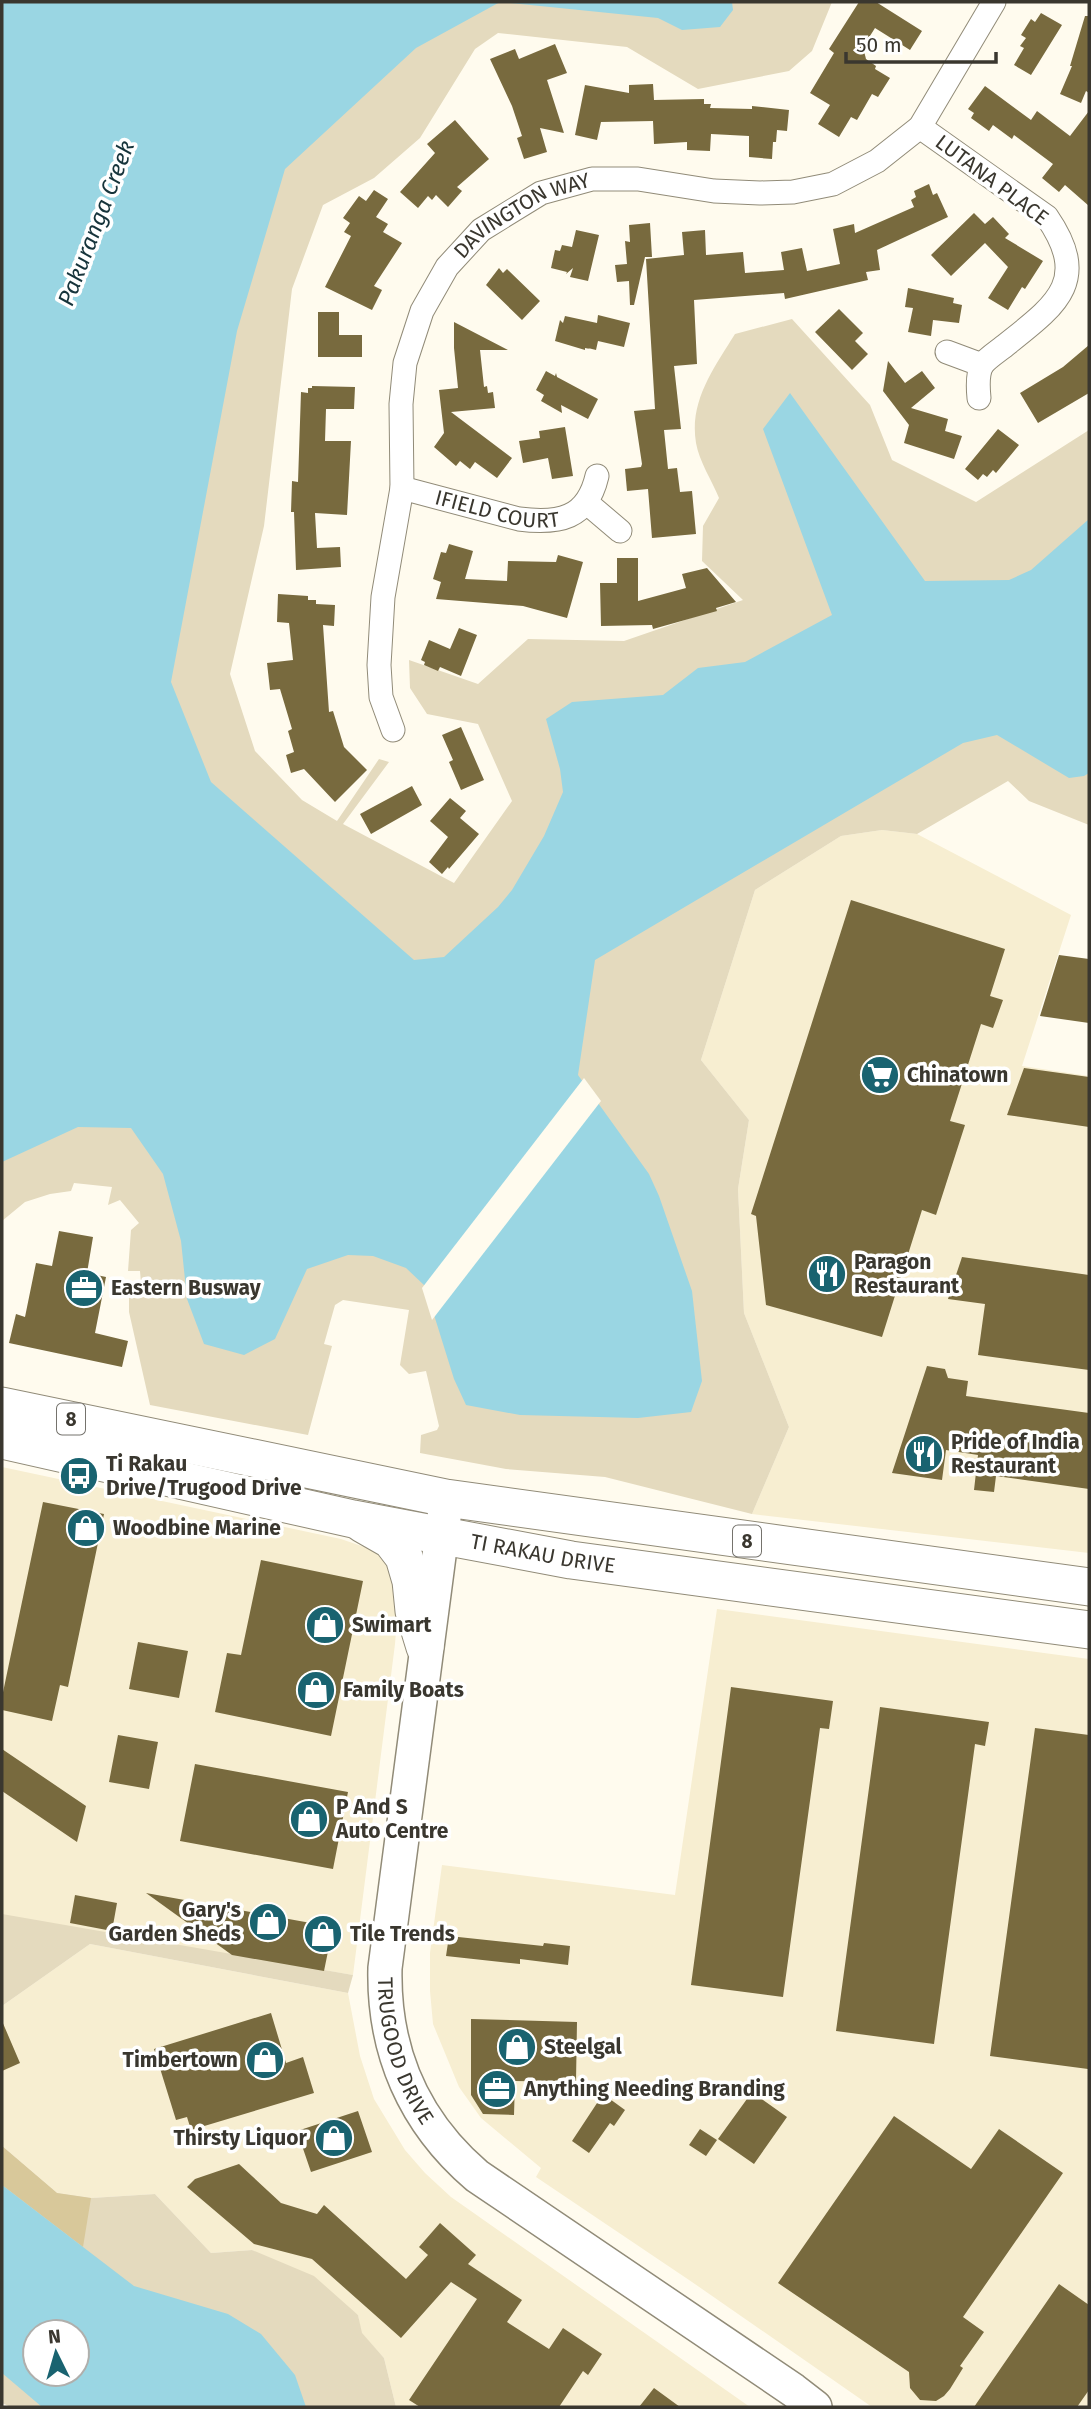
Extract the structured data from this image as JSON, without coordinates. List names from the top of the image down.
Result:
{
  "streets": {
    "main road": ["8", "TI RAKAU DRIVE", "TRUGOOD DRIVE"],
    "street": ["LUTANA PLACE", "DAVINGTON WAY", "IFIELD COURT"]
  },
  "crossings": [
    ["LUTANA PLACE", "DAVINGTON WAY"],
    ["DAVINGTON WAY", "IFIELD COURT"],
    ["TI RAKAU DRIVE", "TRUGOOD DRIVE"]
  ],
  "water": ["Pakuranga Creek"],
  "places": {
    "supermarket": ["Chinatown"],
    "restaurant": ["Paragon Restaurant", "Pride of India Restaurant"],
    "office": ["Eastern Busway", "Anything Needing Branding"],
    "bus stop": ["Ti Rakau Drive/Trugood Drive"],
    "shop": [
      "Woodbine Marine",
      "Swimart",
      "Family Boats",
      "P And S Auto Centre",
      "Gary's Garden Sheds",
      "Tile Trends",
      "Steelgal",
      "Timbertown",
      "Thirsty Liquor"
    ]
  },
  "scale_bar": "50 m",
  "north": "top"
}
